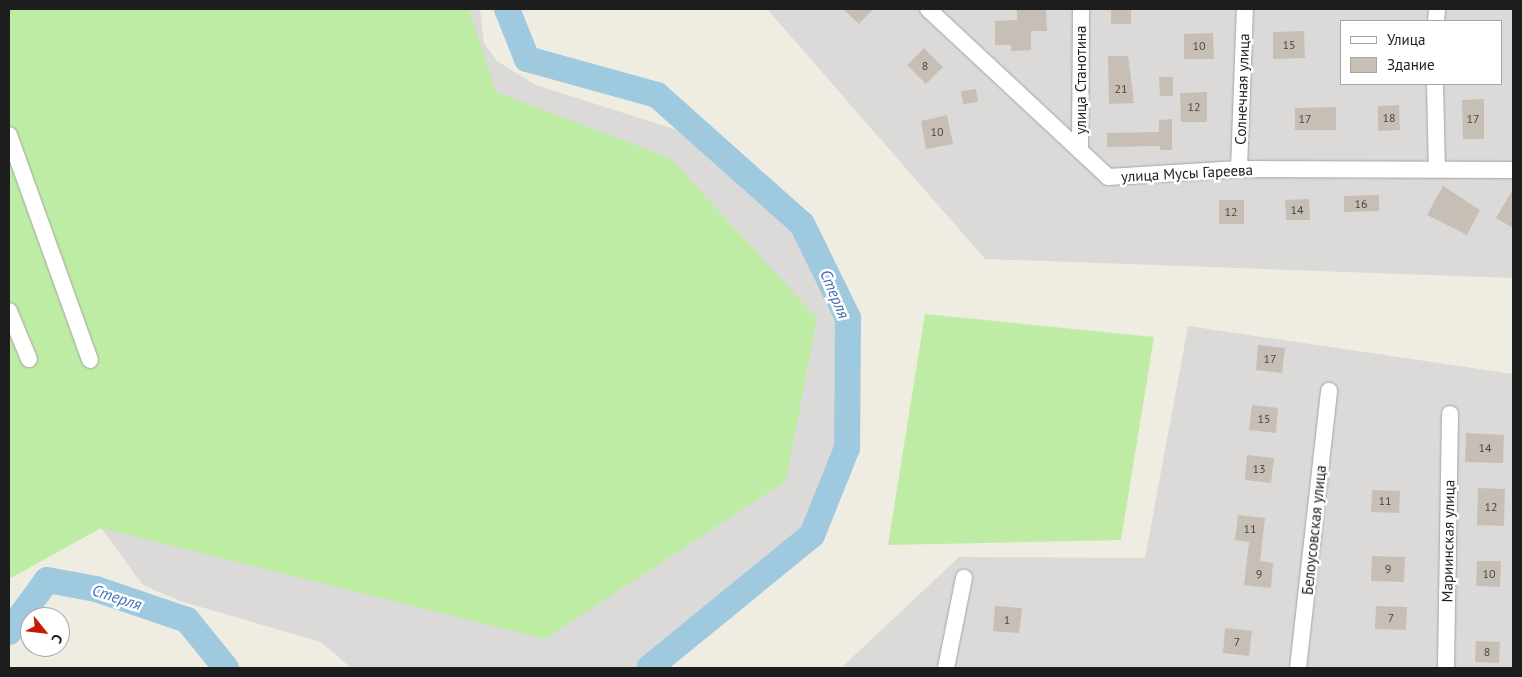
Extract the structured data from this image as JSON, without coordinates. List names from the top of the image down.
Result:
{
  "streets": {
    "street": [
      "улица Станотина",
      "Солнечная улица",
      "улица Мусы Гареева",
      "Белоусовская улица",
      "Мариинская улица"
    ]
  },
  "crossings": [
    ["улица Станотина", "улица Мусы Гареева"],
    ["Солнечная улица", "улица Мусы Гареева"]
  ],
  "water": ["Стерля"],
  "house_numbers": [
    "15",
    "10",
    "8",
    "21",
    "12",
    "18",
    "17",
    "17",
    "10",
    "16",
    "14",
    "12",
    "17",
    "15",
    "14",
    "13",
    "11",
    "12",
    "11",
    "9",
    "9",
    "10",
    "7",
    "1",
    "7",
    "8"
  ],
  "legend": ["Улица", "Здание"],
  "north": "bottom right"
}
